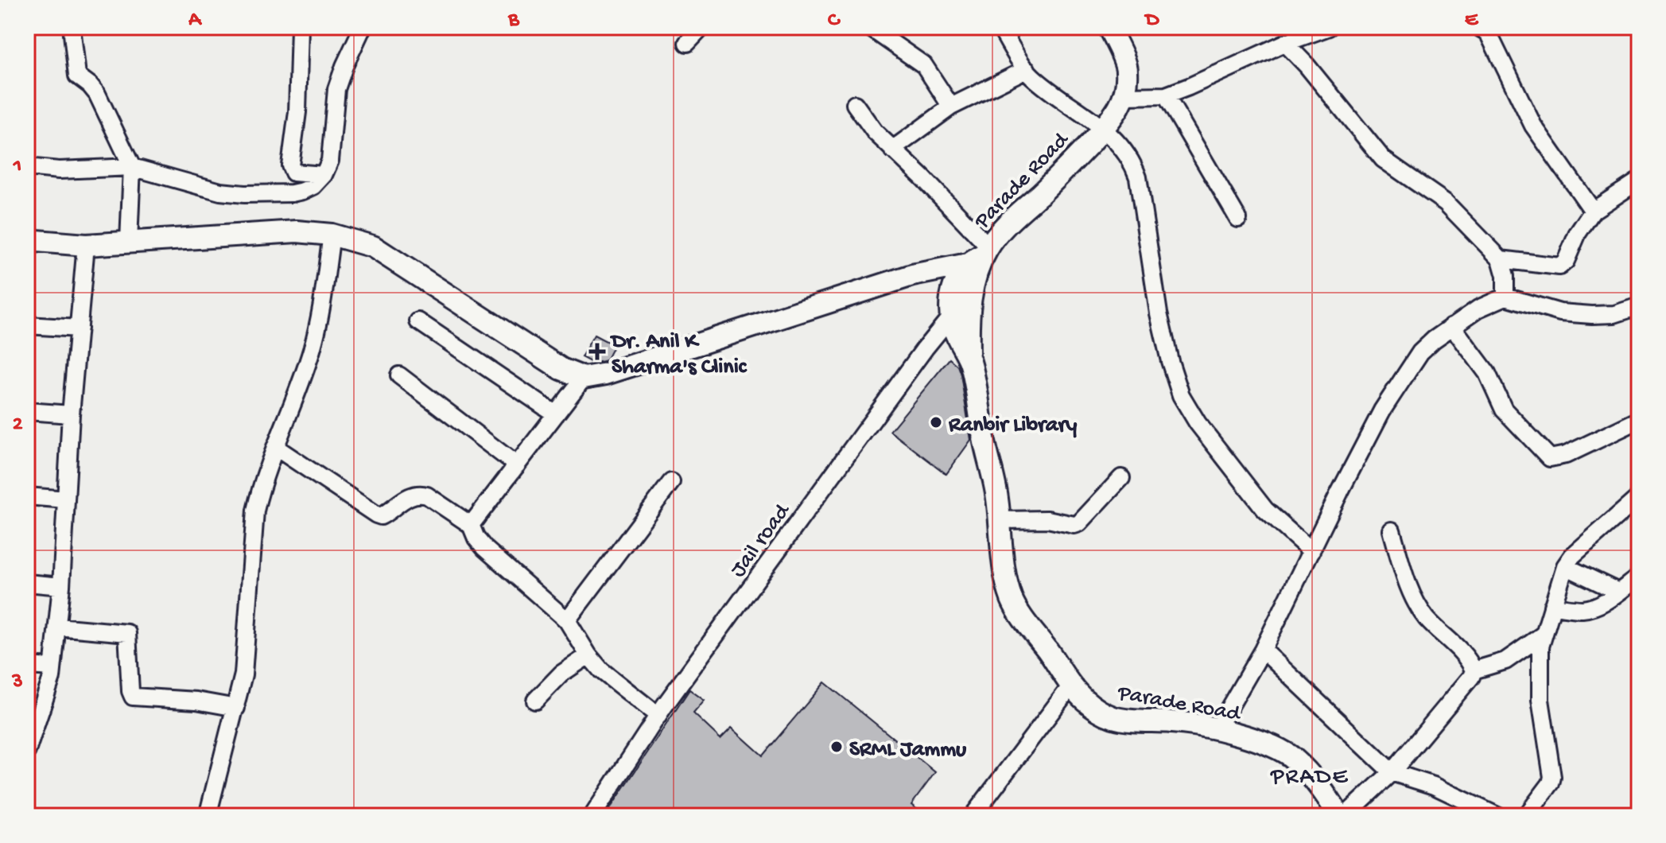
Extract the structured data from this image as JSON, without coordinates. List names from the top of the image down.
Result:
{
  "streets": {
    "main road": ["Parade Road"],
    "street": ["Jail road"]
  },
  "crossings": [
    ["Parade Road", "Jail road"]
  ],
  "districts": ["PRADE"],
  "places": {
    "health": ["Dr. Anil K Sharma's Clinic"],
    "other": ["Ranbir Library", "SRML Jammu"]
  },
  "grid": {
    "columns": [
      "A",
      "B",
      "C",
      "D",
      "E"
    ],
    "rows": ["1", "2", "3"]
  }
}
